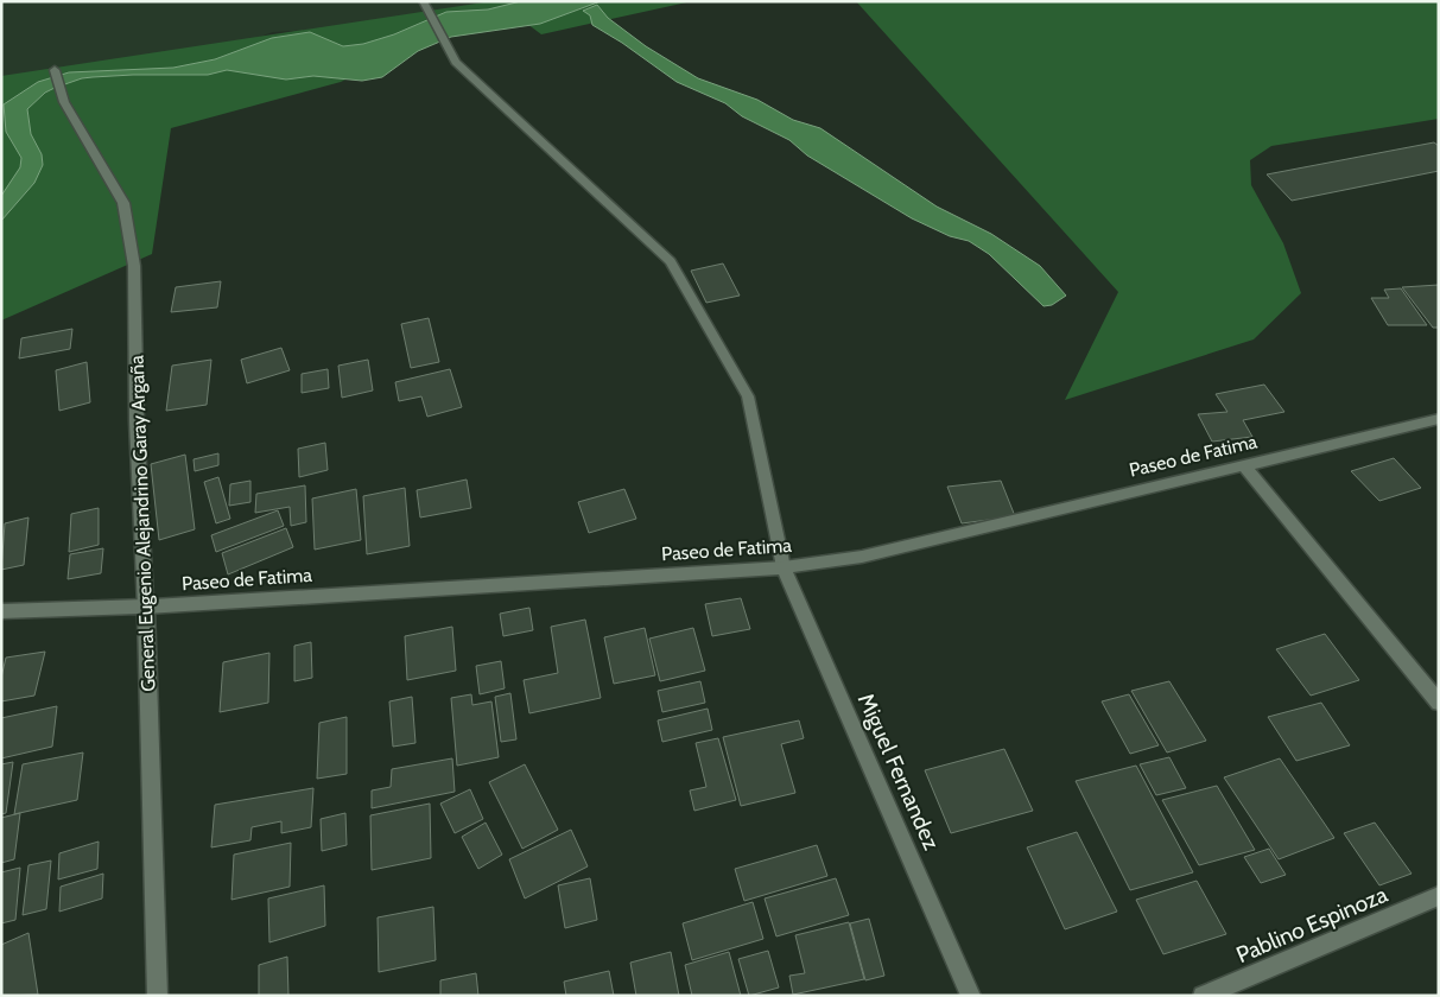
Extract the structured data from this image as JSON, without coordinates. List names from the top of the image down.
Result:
{
  "streets": {
    "street": [
      "Paseo de Fatima",
      "General Eugenio Alejandrino Garay Argaña",
      "Miguel Fernandez",
      "Pablino Espinoza"
    ]
  },
  "crossings": [
    ["Paseo de Fatima", "General Eugenio Alejandrino Garay Argaña"],
    ["Paseo de Fatima", "Miguel Fernandez"]
  ]
}
